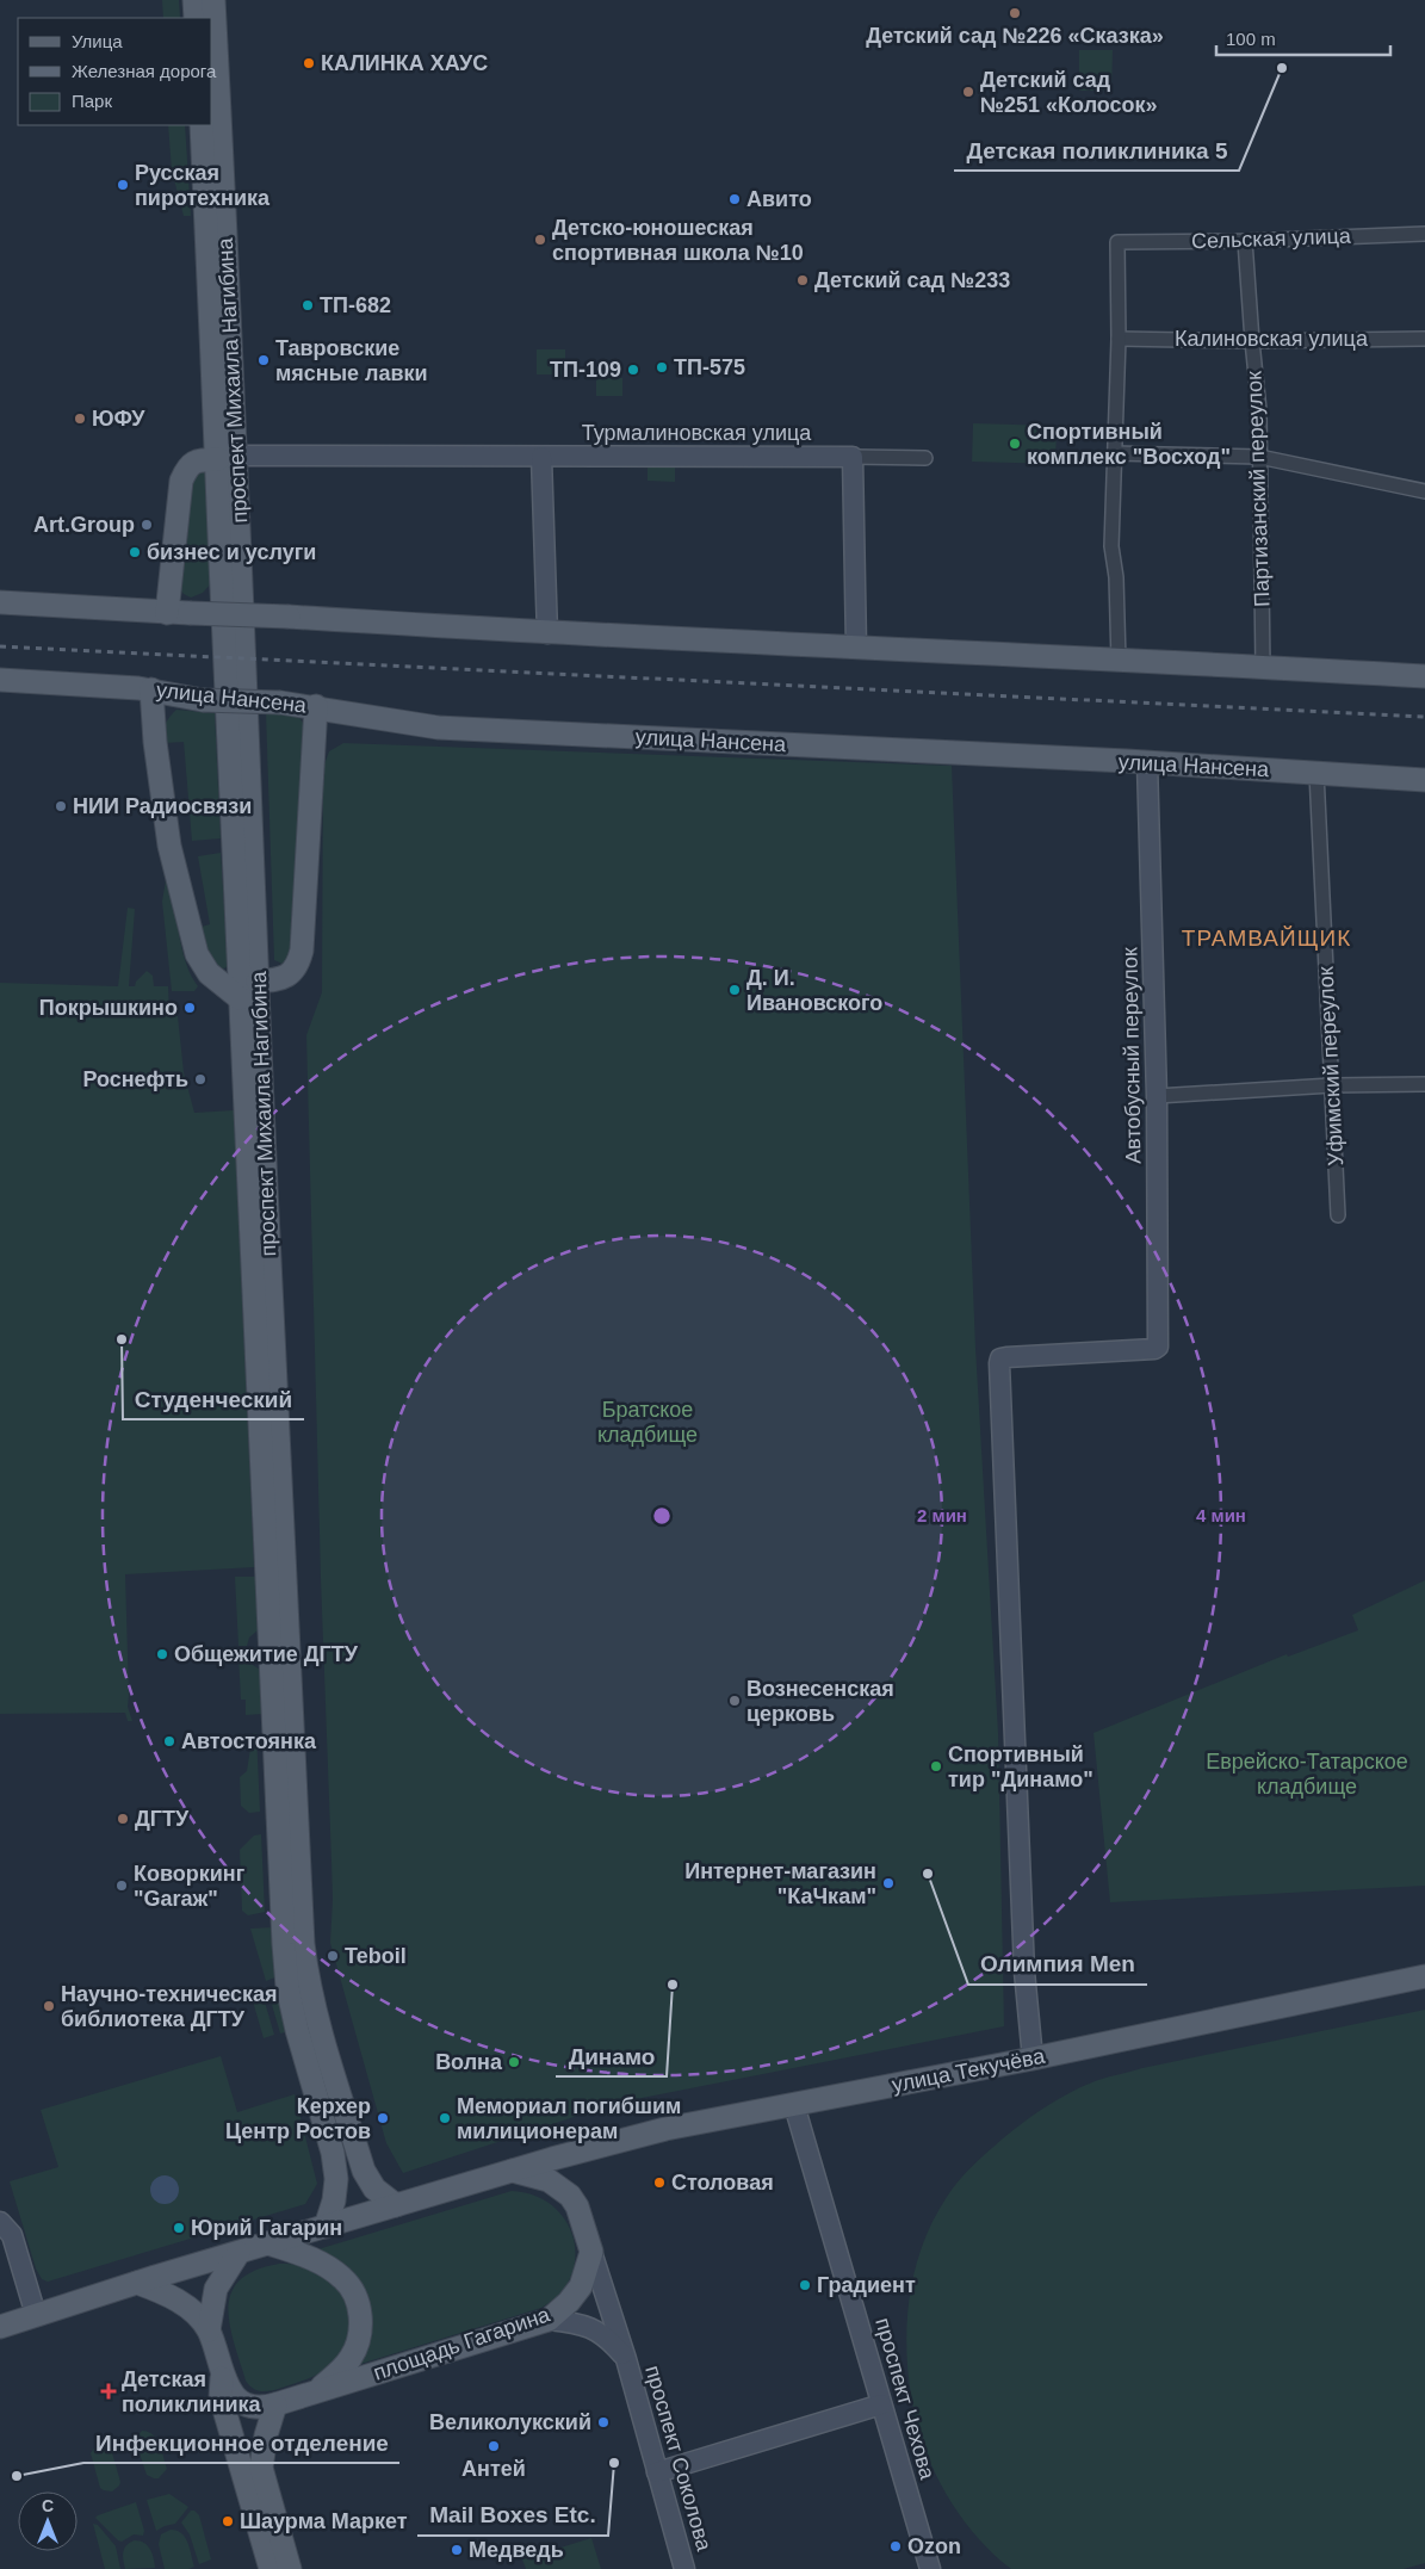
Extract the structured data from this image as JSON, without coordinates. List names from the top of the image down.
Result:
{
  "streets": {
    "main road": [
      "проспект Михаила Нагибина",
      "улица Нансена",
      "улица Текучёва",
      "площадь Гагарина"
    ],
    "street": [
      "Сельская улица",
      "Калиновская улица",
      "Турмалиновская улица",
      "Партизанский переулок",
      "Автобусный переулок",
      "Уфимский переулок",
      "проспект Чехова",
      "проспект Соколова"
    ]
  },
  "crossings": [
    ["Сельская улица", "Калиновская улица"],
    ["Сельская улица", "Партизанский переулок"],
    ["Калиновская улица", "Партизанский переулок"],
    ["проспект Михаила Нагибина", "Турмалиновская улица"],
    ["улица Нансена", "Автобусный переулок"],
    ["улица Нансена", "Уфимский переулок"],
    ["Автобусный переулок", "улица Текучёва"],
    ["улица Текучёва", "проспект Чехова"],
    ["площадь Гагарина", "проспект Соколова"]
  ],
  "districts": ["ТРАМВАЙЩИК"],
  "parks": ["Братское кладбище", "Еврейско-Татарское кладбище"],
  "places": {
    "other": [
      "Детский сад №226 «Сказка»",
      "КАЛИНКА ХАУС",
      "Детская поликлиника 5",
      "Детский сад №251 «Колосок»",
      "Русская пиротехника",
      "Авито",
      "Детско-юношеская спортивная школа №10",
      "Детский сад №233",
      "ТП-682",
      "Тавровские мясные лавки",
      "ТП-575",
      "ТП-109",
      "ЮФУ",
      "Спортивный комплекс \"Восход\"",
      "Art.Group",
      "бизнес и услуги",
      "НИИ Радиосвязи",
      "Д. И. Ивановского",
      "Покрышкино",
      "Роснефть",
      "Студенческий",
      "Общежитие ДГТУ",
      "Вознесенская церковь",
      "Автостоянка",
      "Спортивный тир \"Динамо\"",
      "ДГТУ",
      "Олимпия Men",
      "Интернет-магазин \"КаЧкам\"",
      "Коворкинг \"Gаraж\"",
      "Teboil",
      "Динамо",
      "Научно-техническая библиотека ДГТУ",
      "Волна",
      "Керхер Центр Ростов",
      "Мемориал погибшим милиционерам",
      "Столовая",
      "Юрий Гагарин",
      "Градиент",
      "Великолукский",
      "Антей",
      "Mail Boxes Etc.",
      "Инфекционное отделение",
      "Шаурма Маркет",
      "Ozon",
      "Медведь"
    ],
    "health": ["Детская поликлиника"]
  },
  "legend": ["Улица", "Железная дорога", "Парк"],
  "scale_bar": "100 m",
  "north": "top",
  "rings": ["2 мин", "4 мин"]
}
